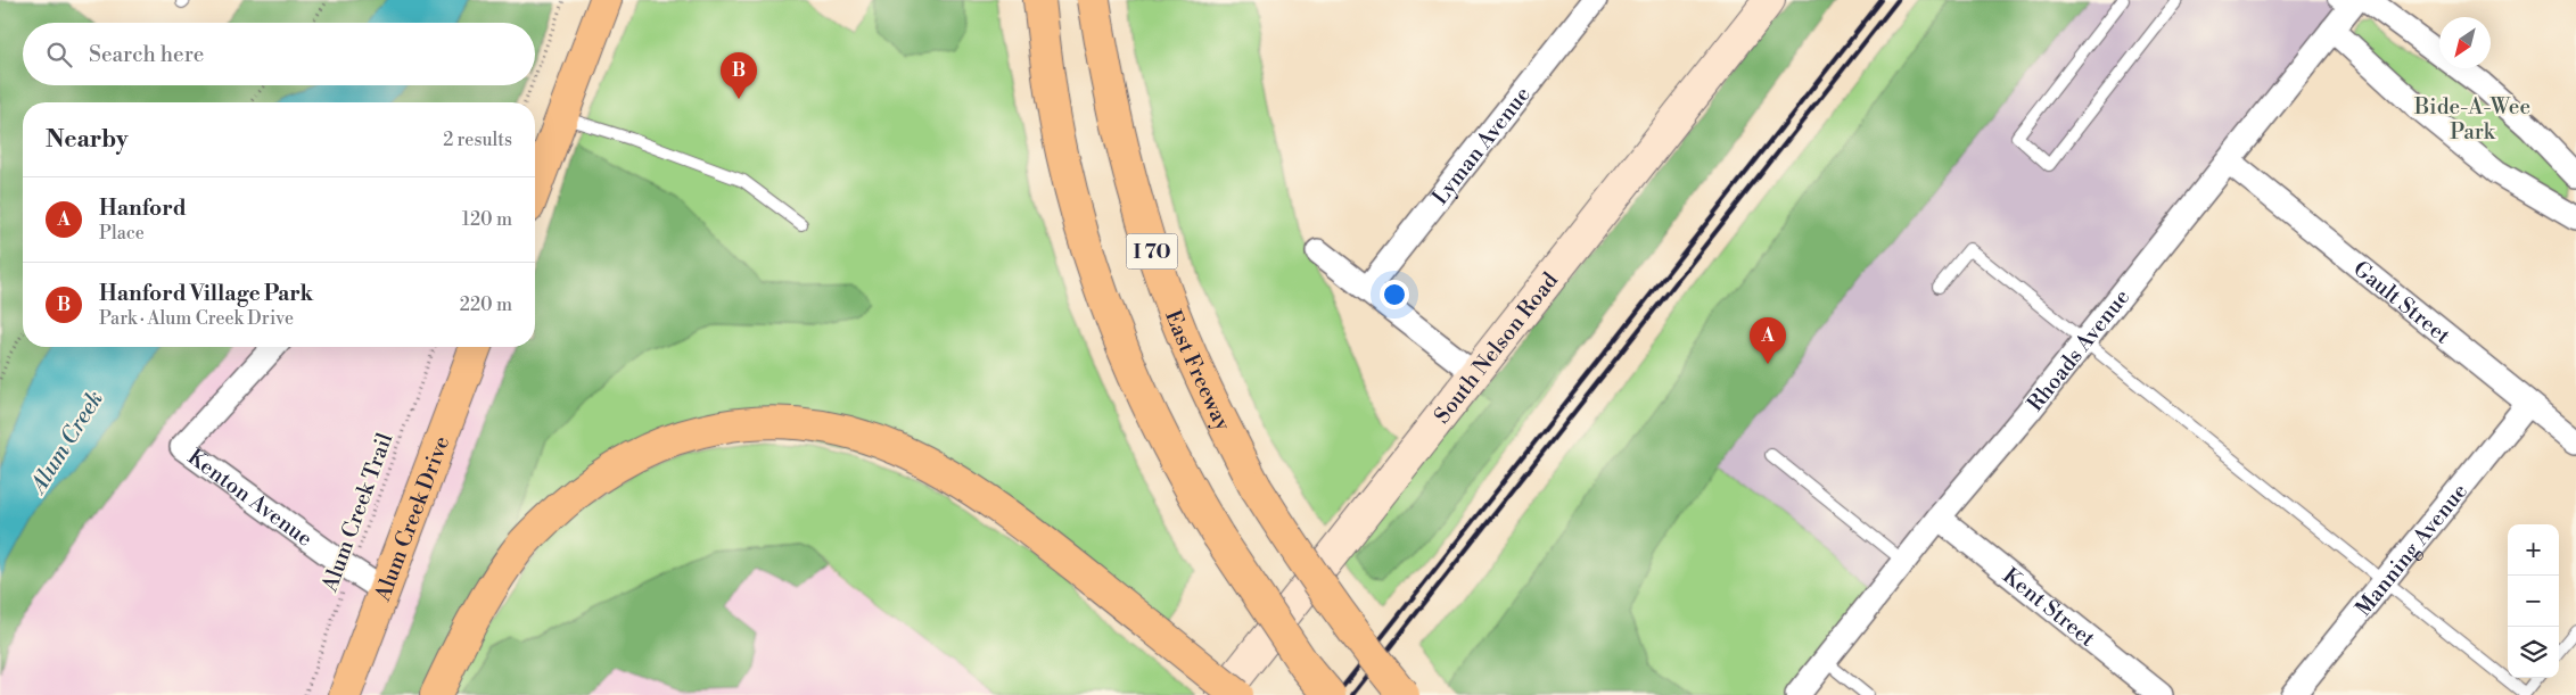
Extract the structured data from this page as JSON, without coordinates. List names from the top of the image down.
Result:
{
  "streets": {
    "main road": ["I 70", "East Freeway", "Alum Creek Drive"],
    "street": [
      "Lyman Avenue",
      "Gault Street",
      "South Nelson Road",
      "Rhoads Avenue",
      "Kenton Avenue",
      "Manning Avenue",
      "Kent Street"
    ],
    "path": ["Alum Creek Trail"]
  },
  "crossings": [
    ["Gault Street", "Rhoads Avenue"],
    ["Gault Street", "Manning Avenue"],
    ["Rhoads Avenue", "Kent Street"],
    ["Kenton Avenue", "Alum Creek Trail"],
    ["Kenton Avenue", "Alum Creek Drive"]
  ],
  "water": ["Alum Creek"],
  "parks": ["Bide-A-Wee Park"],
  "north": "bottom left",
  "page": {
    "search": "Search here",
    "pins": ["B", "A"],
    "heading": ["Nearby", "2 results"],
    "list": [
      {
        "mark": "A",
        "name": "Hanford",
        "note": "Place",
        "value": "120 m"
      },
      {
        "mark": "B",
        "name": "Hanford Village Park",
        "note": "Park · Alum Creek Drive",
        "value": "220 m"
      }
    ],
    "map_buttons": ["+", "−"]
  }
}
